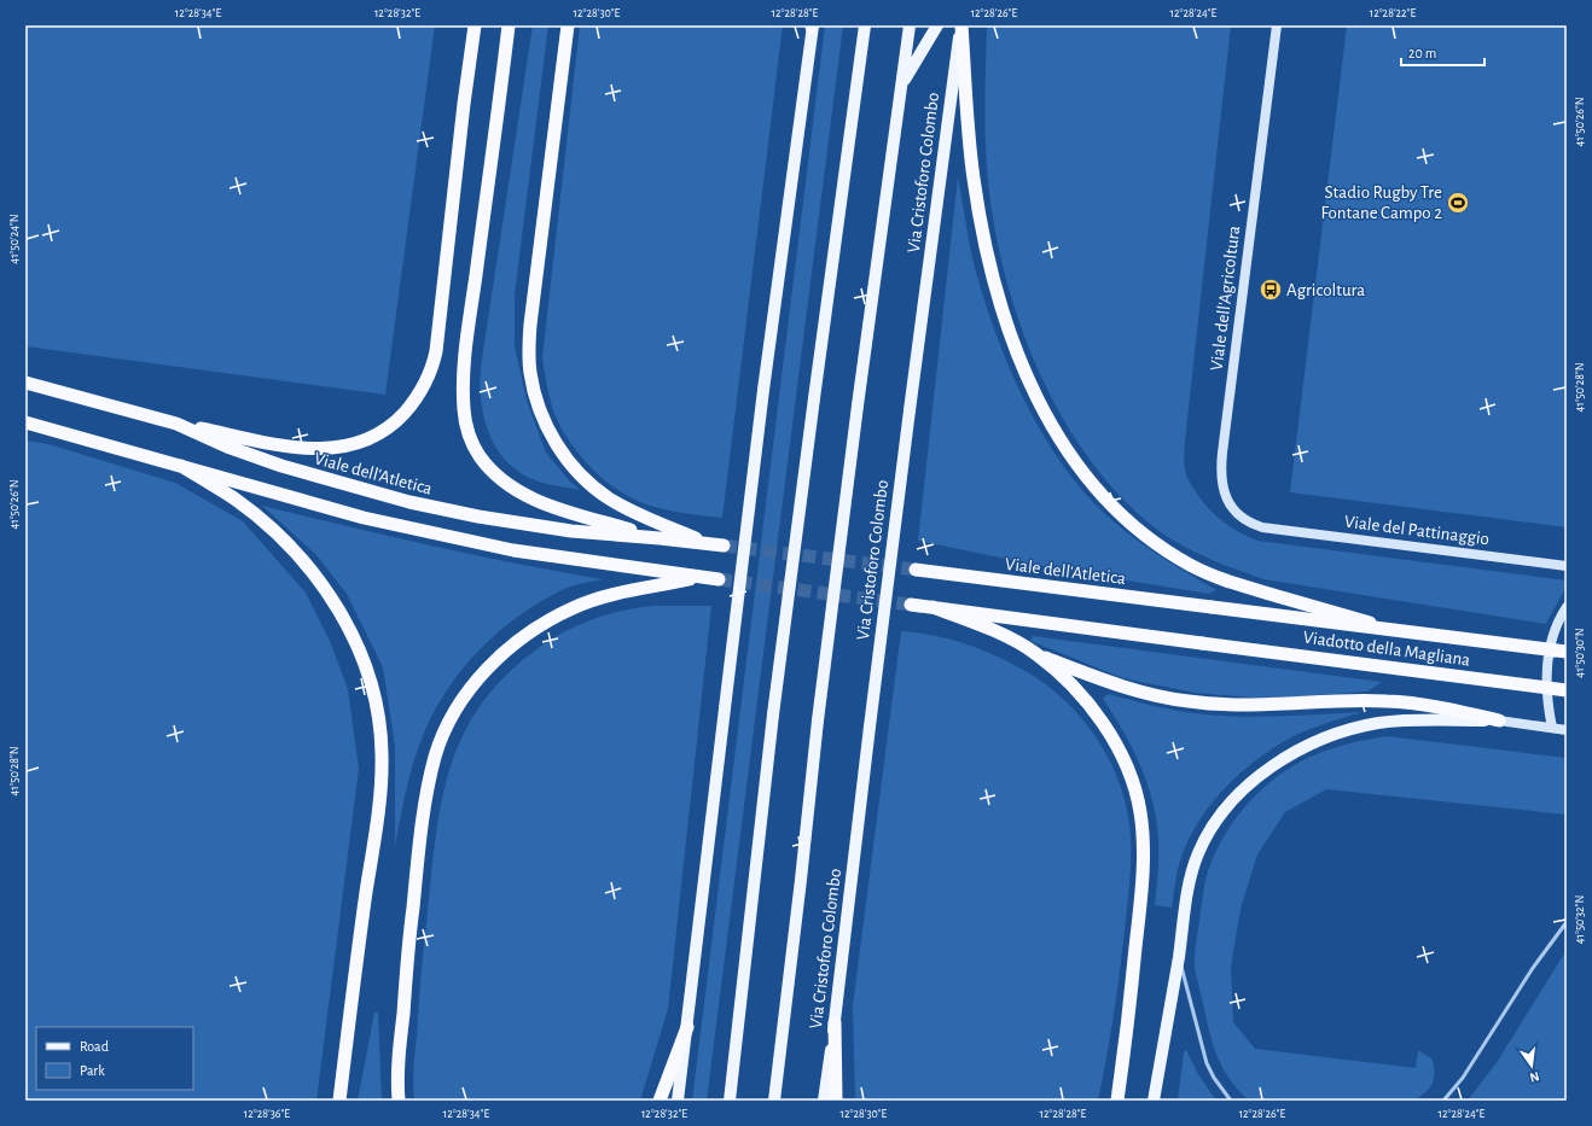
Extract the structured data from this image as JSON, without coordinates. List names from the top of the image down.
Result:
{
  "streets": {
    "highway": ["Viale dell'Atletica", "Viadotto della Magliana"],
    "main road": ["Via Cristoforo Colombo", "Viale dell'Agricoltura", "Viale del Pattinaggio"]
  },
  "crossings": [
    ["Viale dell'Agricoltura", "Viale del Pattinaggio"],
    ["Viale dell'Atletica", "Viadotto della Magliana"]
  ],
  "places": {
    "sports": ["Stadio Rugby Tre Fontane Campo 2"],
    "bus stop": ["Agricoltura"]
  },
  "legend": ["Road", "Park"],
  "scale_bar": "20 m",
  "north": "bottom",
  "coordinates": [
    "12°28'34\"E",
    "12°28'32\"E",
    "12°28'30\"E",
    "12°28'28\"E",
    "12°28'26\"E",
    "12°28'24\"E",
    "12°28'22\"E",
    "41°50'26\"N",
    "41°50'24\"N",
    "41°50'28\"N",
    "41°50'30\"N",
    "41°50'32\"N",
    "12°28'36\"E"
  ]
}
